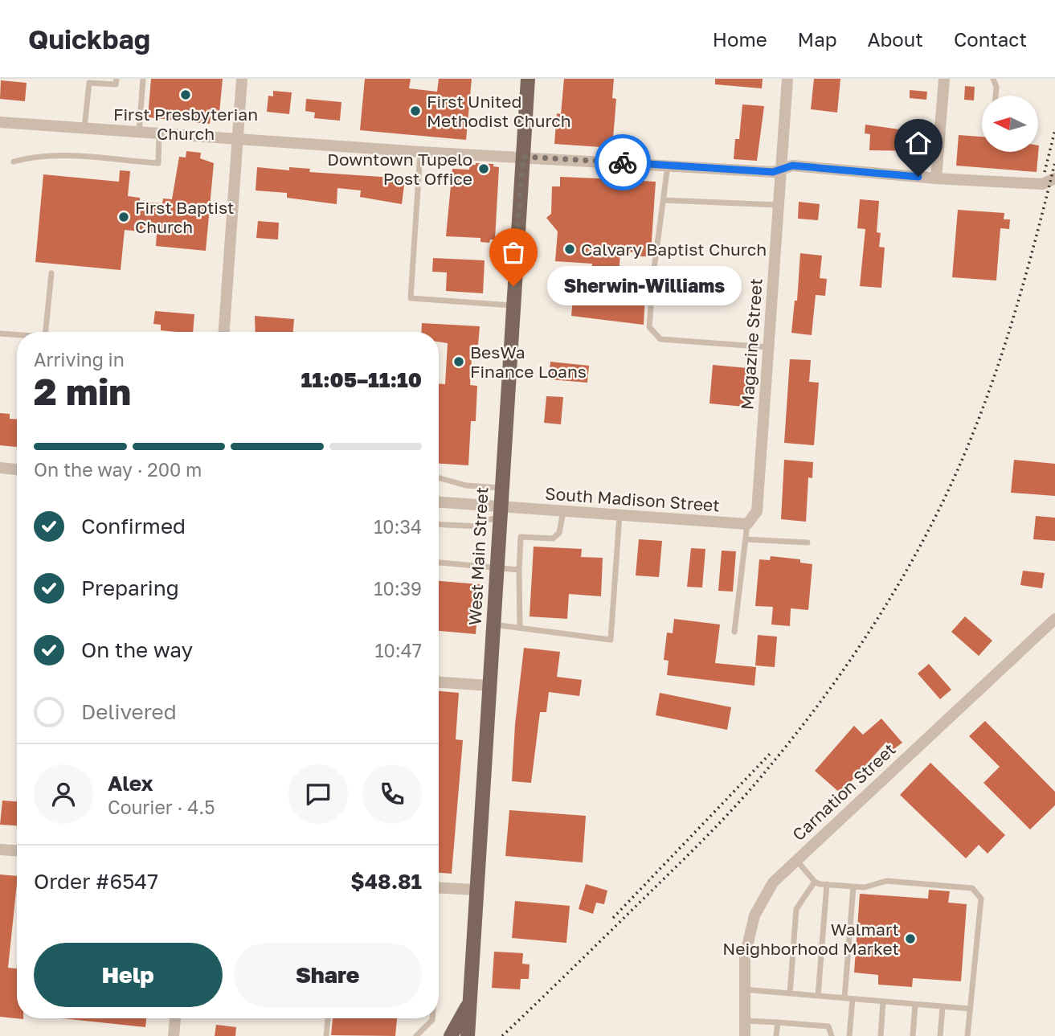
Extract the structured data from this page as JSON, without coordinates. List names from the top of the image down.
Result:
{
  "streets": {
    "main road": ["West Main Street"],
    "street": ["Magazine Street", "South Madison Street", "Carnation Street"]
  },
  "crossings": [
    ["Magazine Street", "South Madison Street"],
    ["South Madison Street", "West Main Street"]
  ],
  "places": [
    "First Presbyterian Church",
    "First United Methodist Church",
    "Downtown Tupelo Post Office",
    "First Baptist Church",
    "Calvary Baptist Church",
    "Sherwin-Williams",
    "BesWa Finance Loans",
    "Walmart Neighborhood Market"
  ],
  "north": "left",
  "page": {
    "header": "Quickbag",
    "nav": [
      "Home",
      "Map",
      "About",
      "Contact"
    ],
    "bubble": "Sherwin-Williams",
    "heading": ["2 min", "Arriving in", "11:05–11:10"],
    "panel": [
      "Alex",
      "Courier · 4.5",
      "Order #6547",
      "$48.81"
    ],
    "bar": "On the way · 200 m",
    "list": [
      ["Confirmed", "10:34"],
      ["Preparing", "10:39"],
      ["On the way", "10:47"],
      "Delivered"
    ],
    "buttons": ["Help", "Share"]
  }
}
